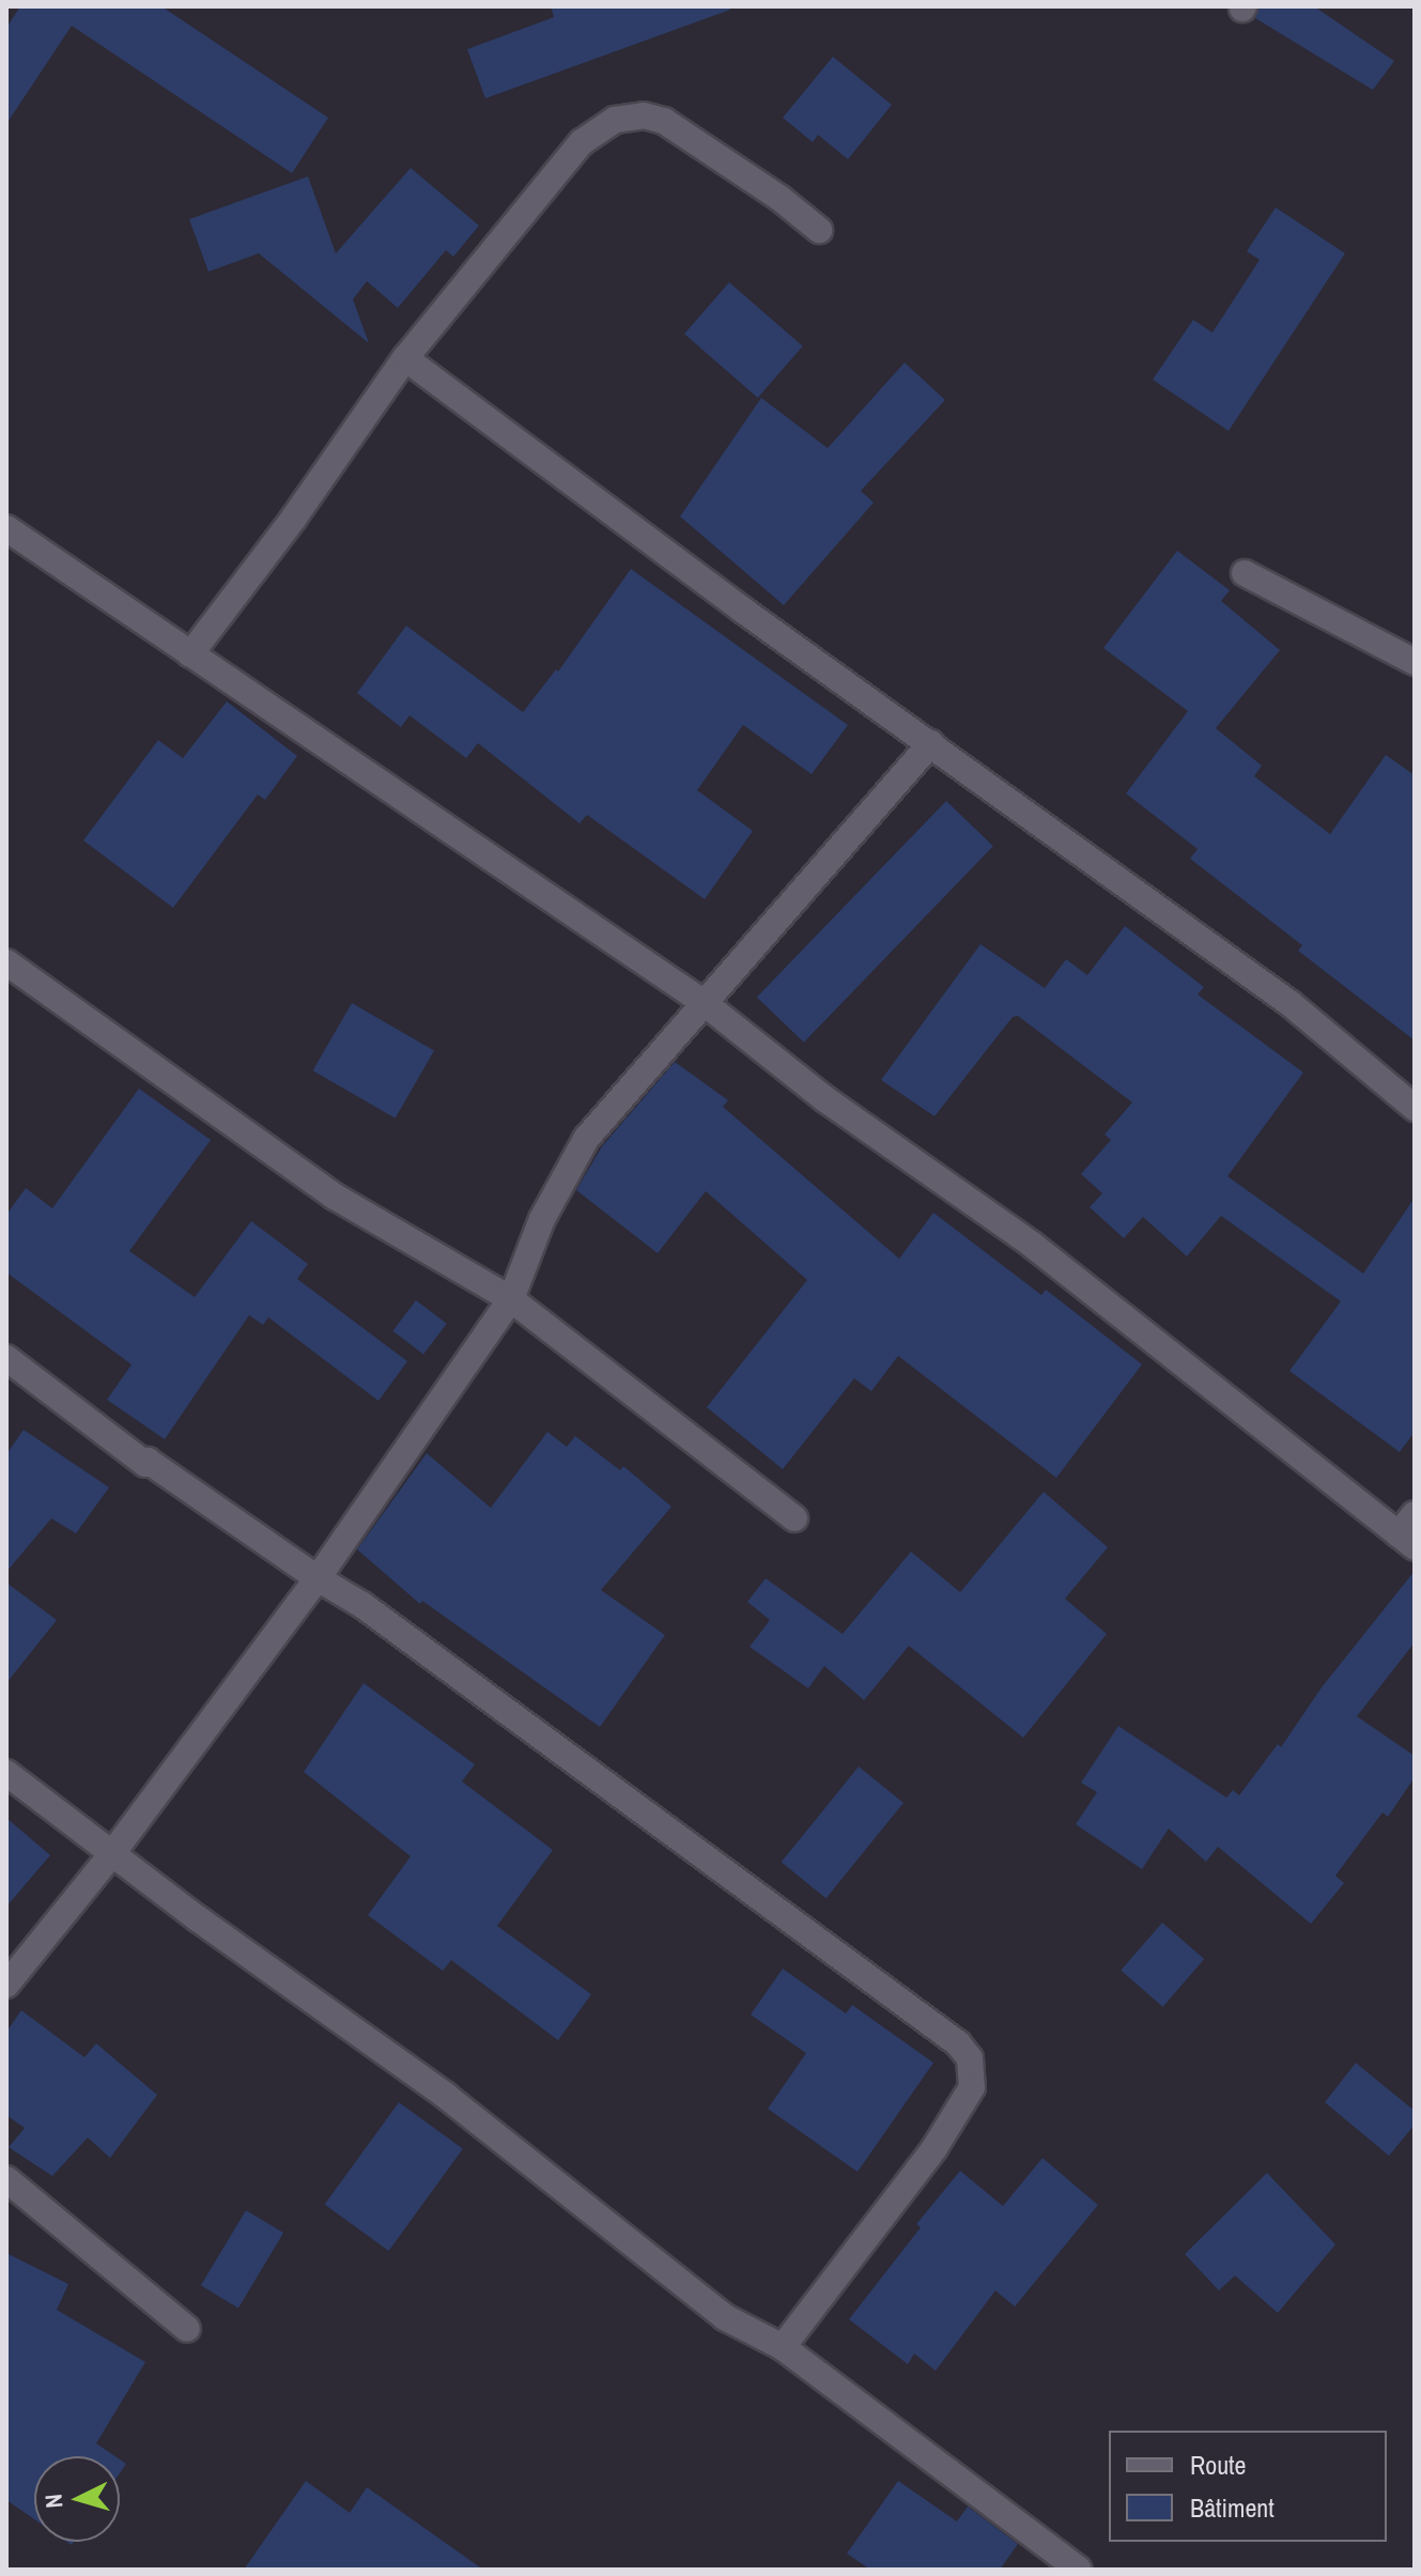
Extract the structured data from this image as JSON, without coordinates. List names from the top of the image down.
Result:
{
  "legend": ["Route", "Bâtiment"],
  "north": "left"
}
